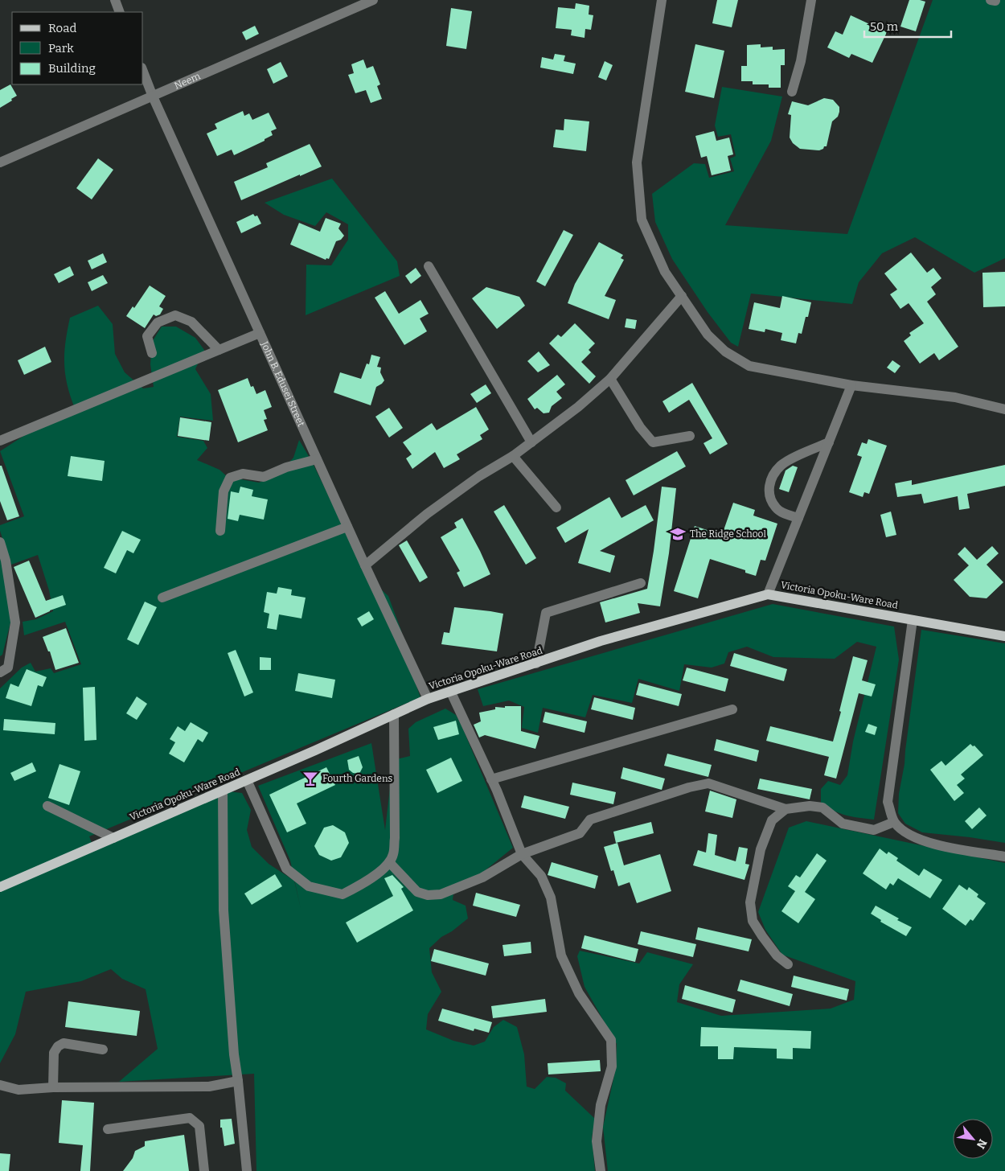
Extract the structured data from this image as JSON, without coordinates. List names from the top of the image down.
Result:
{
  "streets": {
    "main road": ["Victoria Opoku-Ware Road"],
    "street": ["Neem", "John B. Edusei Street"]
  },
  "crossings": [
    ["Neem", "John B. Edusei Street"],
    ["John B. Edusei Street", "Victoria Opoku-Ware Road"]
  ],
  "places": {
    "school or university": ["The Ridge School"],
    "bar": ["Fourth Gardens"]
  },
  "legend": ["Road", "Park", "Building"],
  "scale_bar": "50 m",
  "north": "bottom right"
}
